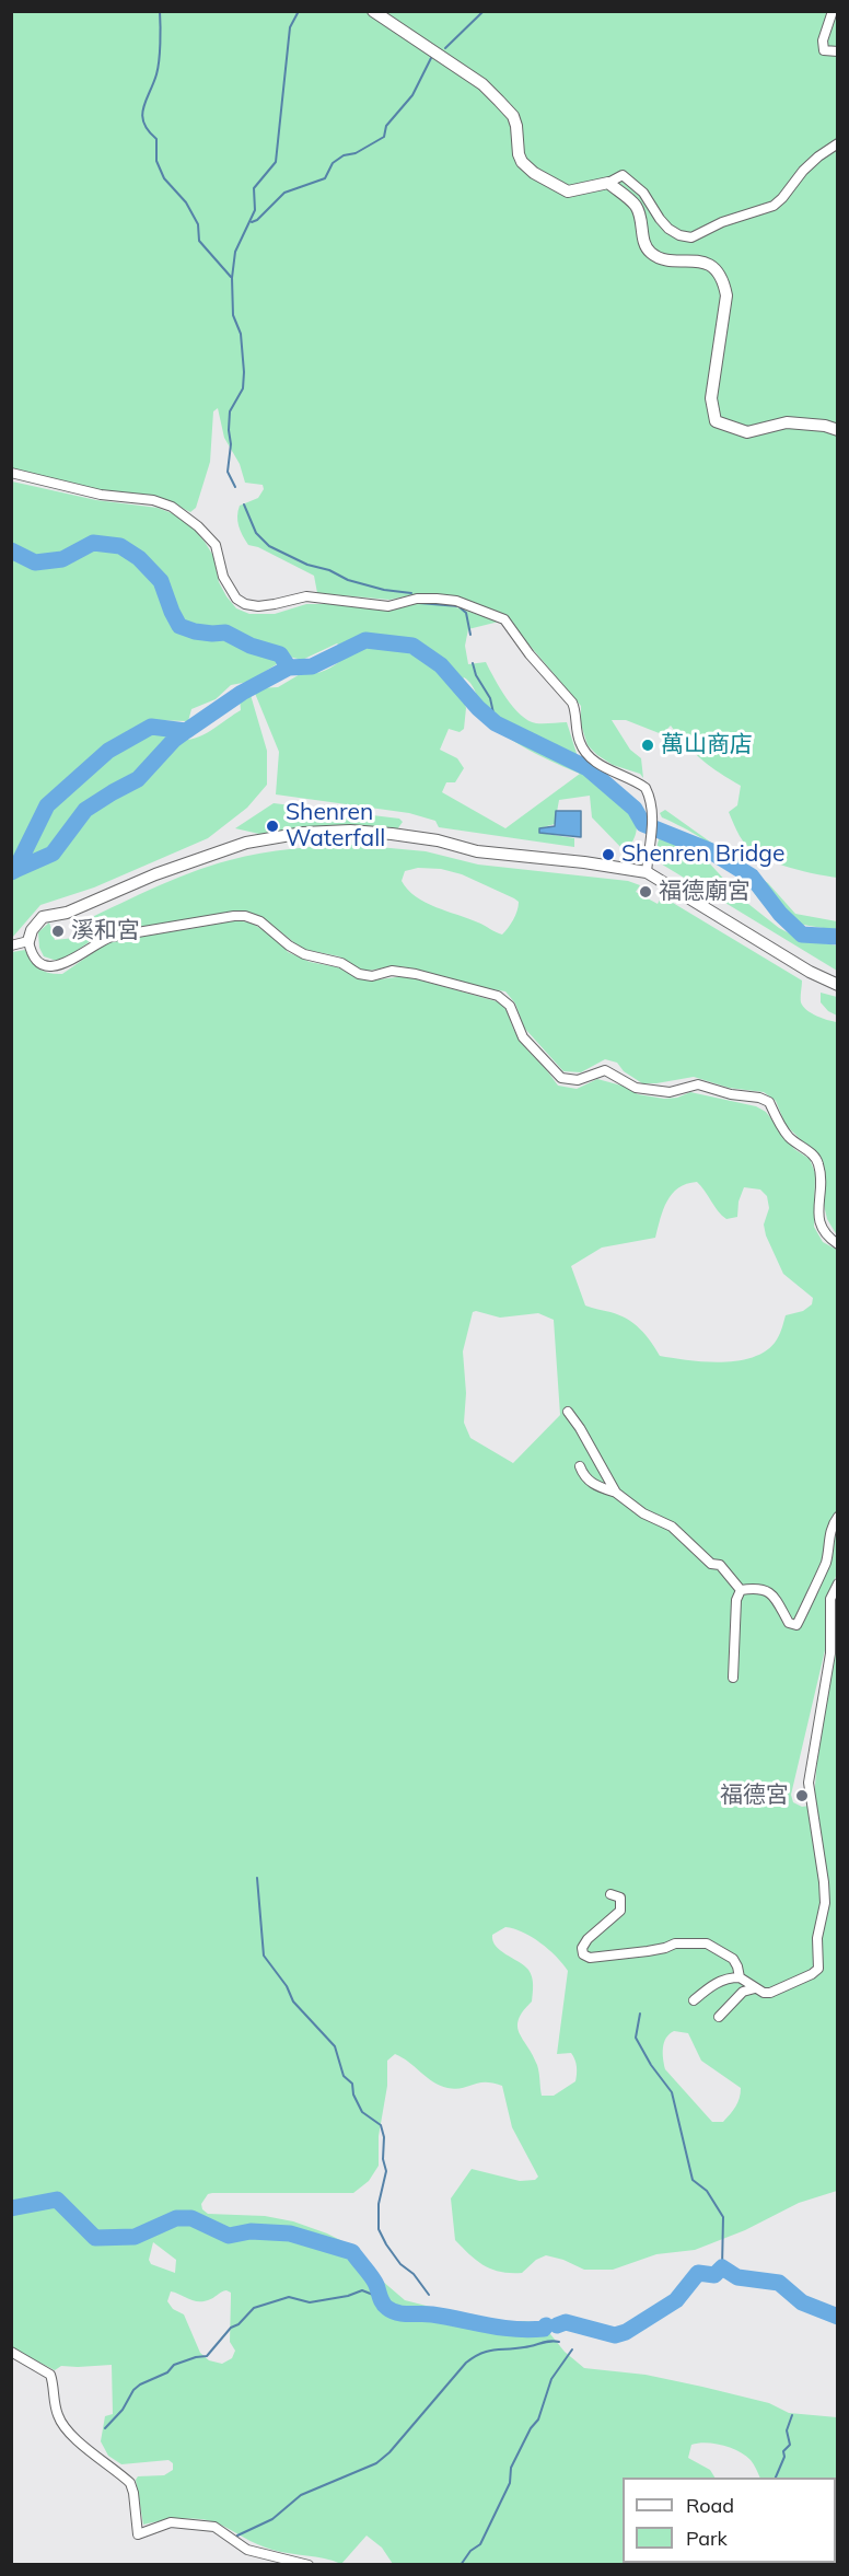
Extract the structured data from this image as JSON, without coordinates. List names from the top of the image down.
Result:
{
  "places": [
    "萬山商店",
    "Shenren Waterfall",
    "Shenren Bridge",
    "福德廟宮",
    "溪和宮",
    "福德宮"
  ],
  "legend": ["Road", "Park"]
}
